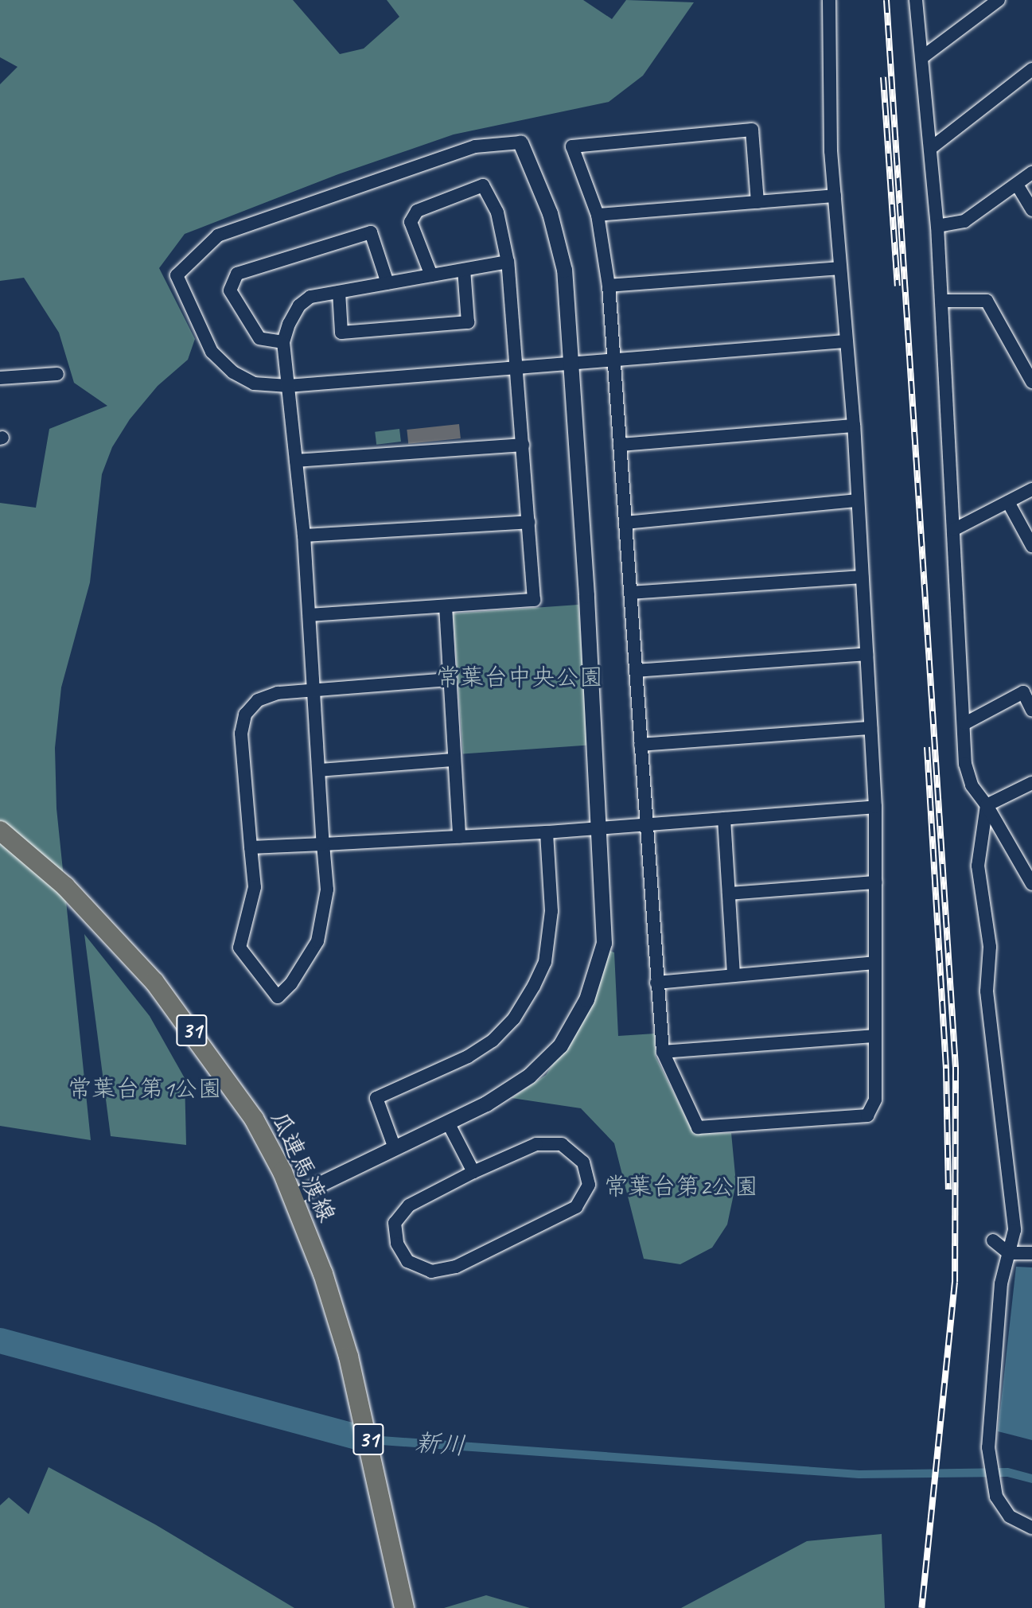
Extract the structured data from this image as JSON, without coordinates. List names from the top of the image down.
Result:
{
  "streets": {
    "main road": ["31", "瓜連馬渡線"]
  },
  "water": ["新川"],
  "parks": ["常葉台中央公園", "常葉台第1公園", "常葉台第2公園"]
}
